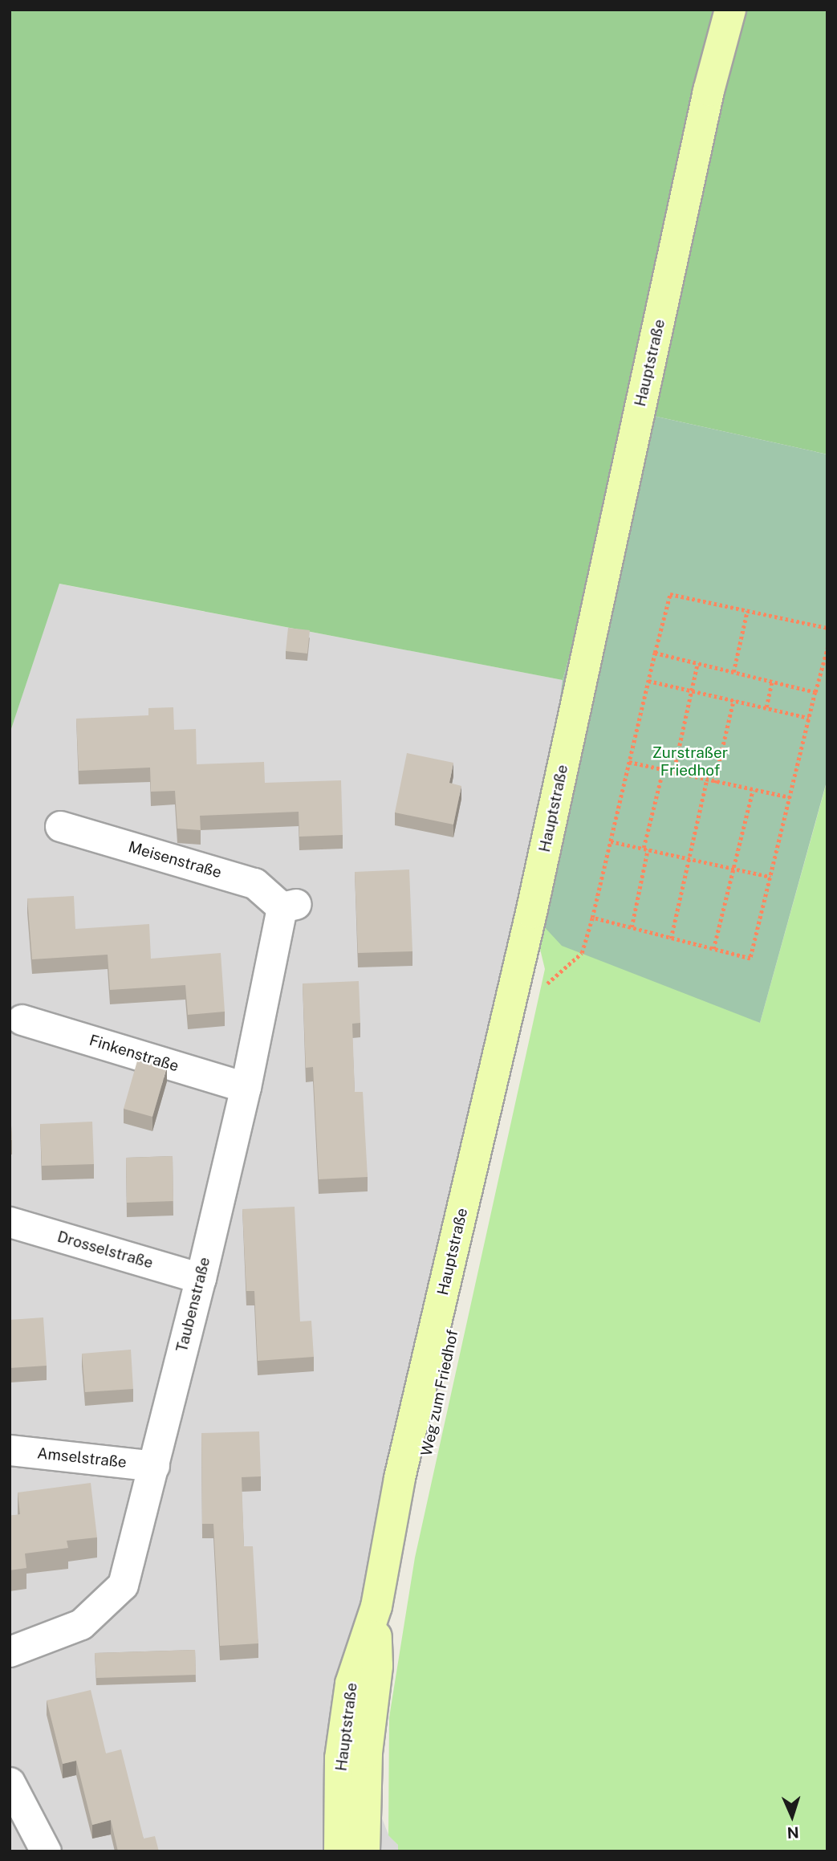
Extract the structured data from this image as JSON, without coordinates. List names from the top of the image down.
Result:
{
  "streets": {
    "main road": ["Hauptstraße"],
    "street": [
      "Meisenstraße",
      "Finkenstraße",
      "Drosselstraße",
      "Taubenstraße",
      "Amselstraße"
    ]
  },
  "crossings": [
    ["Meisenstraße", "Taubenstraße"],
    ["Finkenstraße", "Taubenstraße"],
    ["Drosselstraße", "Taubenstraße"],
    ["Taubenstraße", "Amselstraße"]
  ],
  "parks": ["Zurstraßer Friedhof"],
  "north": "bottom"
}
